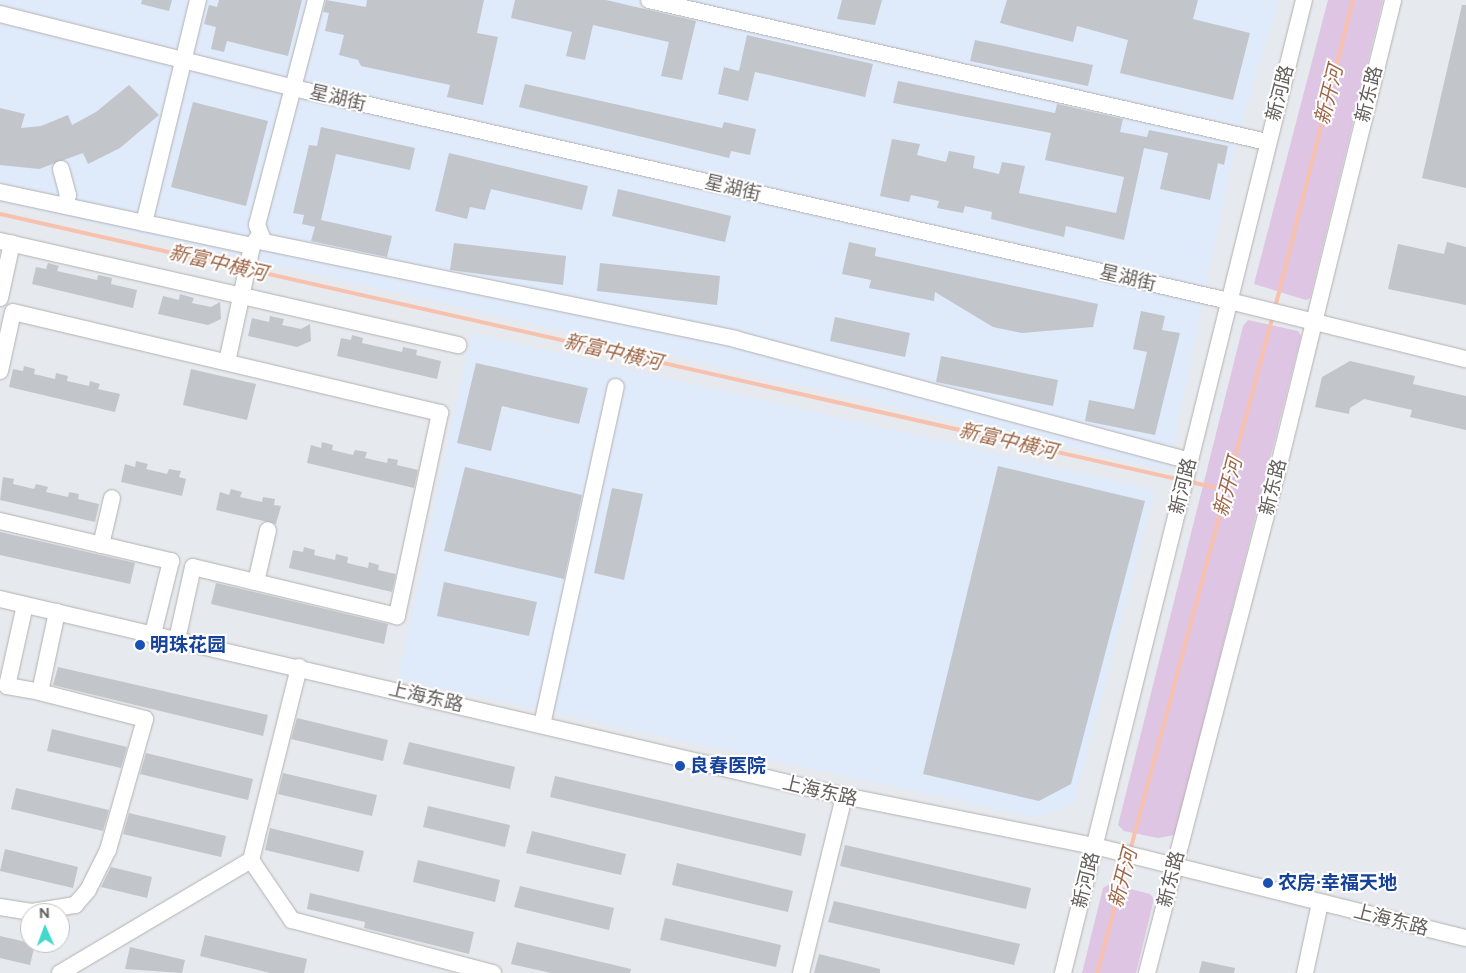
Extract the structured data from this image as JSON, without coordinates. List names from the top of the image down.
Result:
{
  "streets": {
    "street": [
      "新河路",
      "新东路",
      "星湖街",
      "上海东路"
    ]
  },
  "crossings": [
    ["新河路", "星湖街"],
    ["新河路", "上海东路"],
    ["新东路", "星湖街"],
    ["新东路", "上海东路"]
  ],
  "water": ["新开河", "新富中横河"],
  "places": ["明珠花园", "良春医院", "农房·幸福天地"],
  "north": "top"
}
